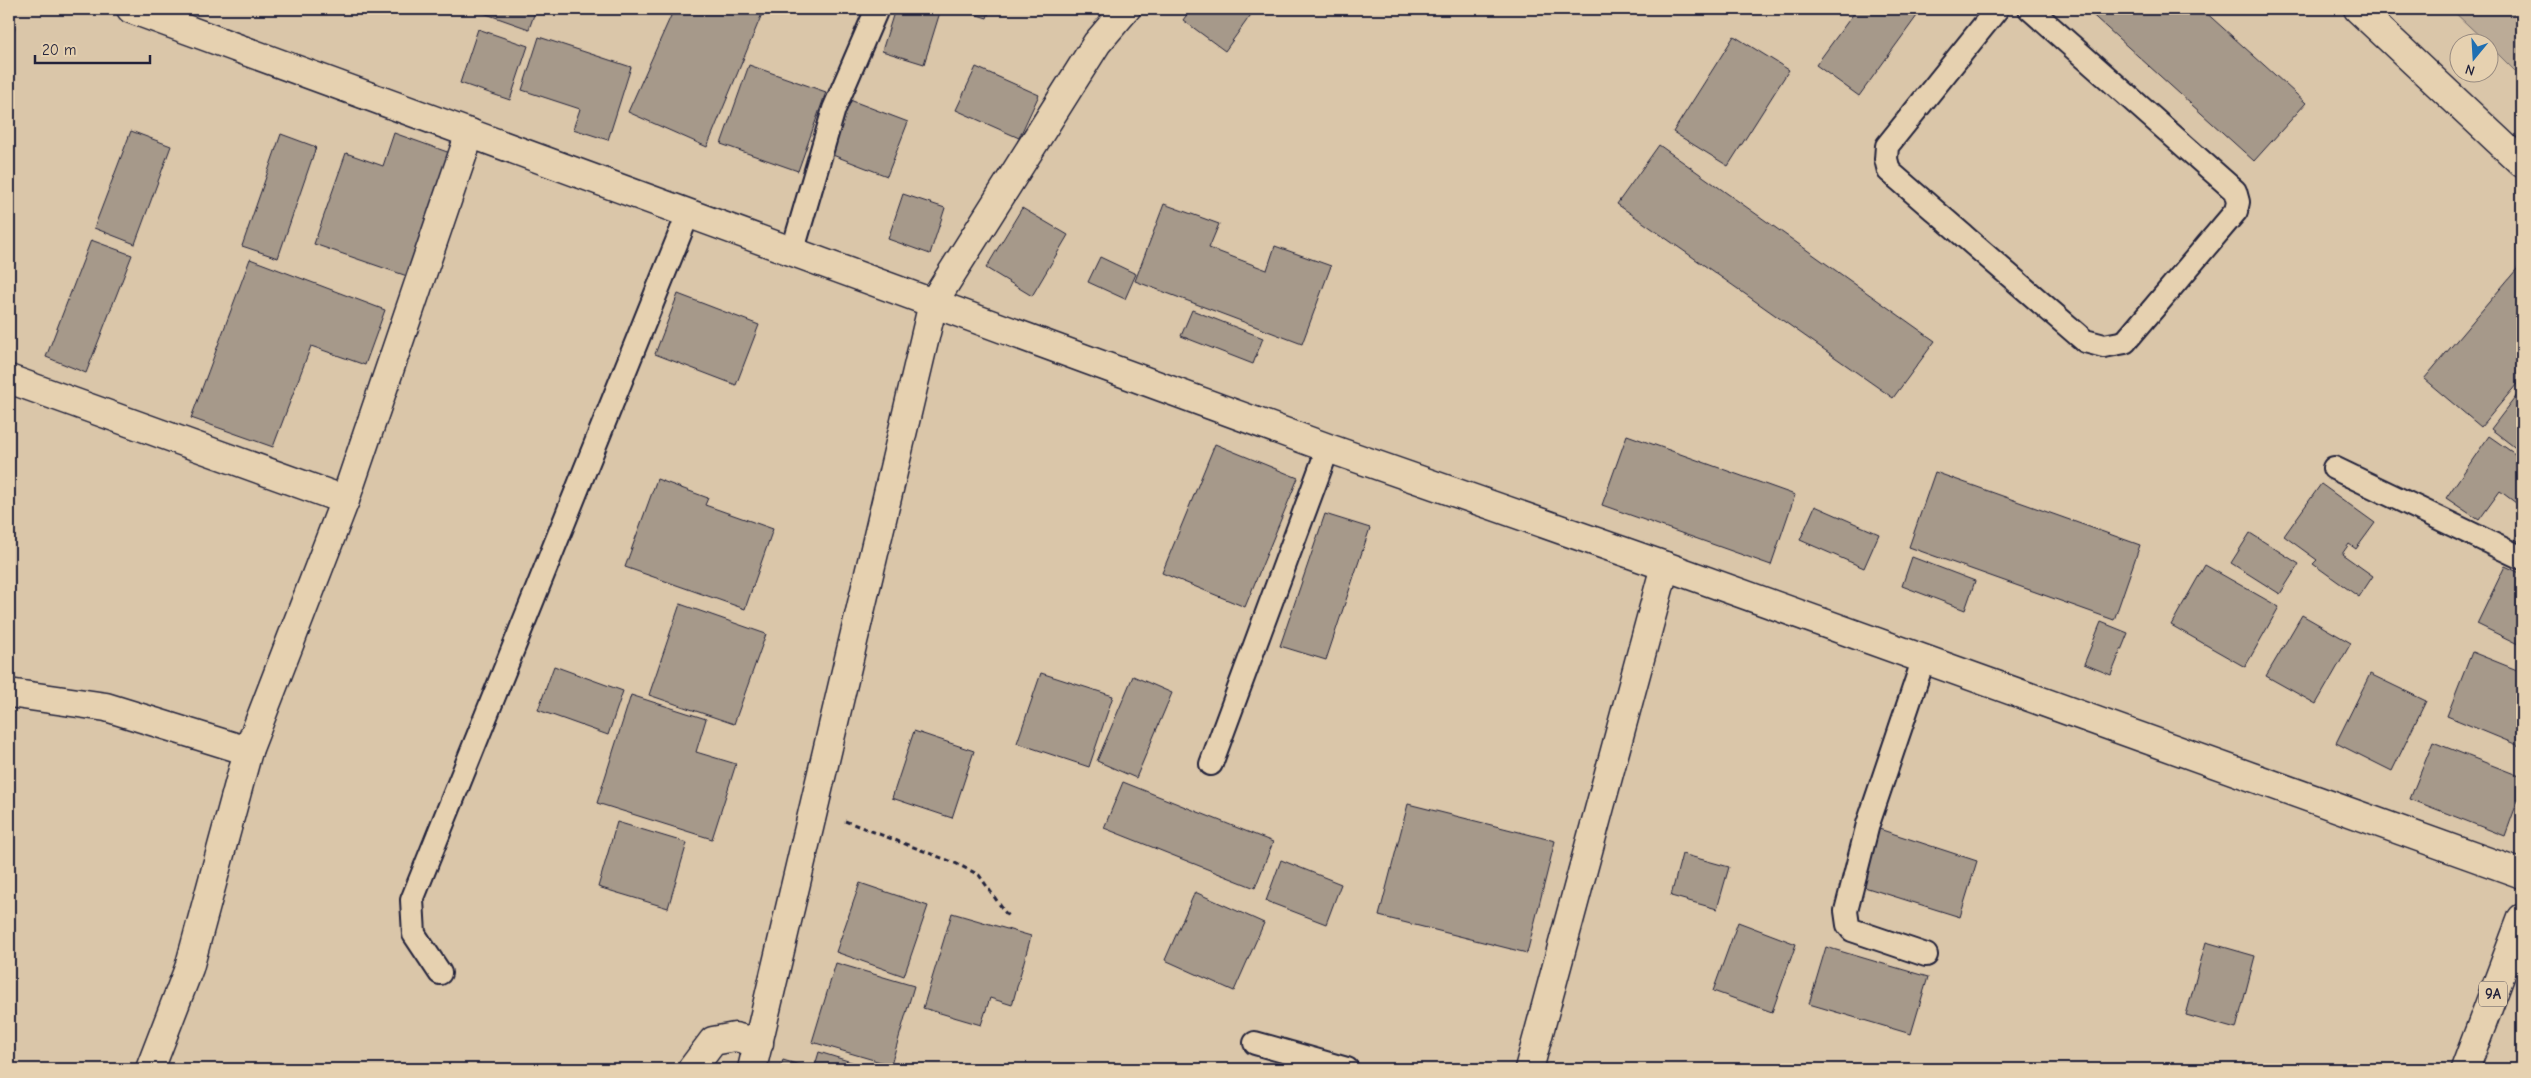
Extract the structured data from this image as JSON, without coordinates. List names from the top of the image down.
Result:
{
  "streets": {
    "street": ["9A"]
  },
  "scale_bar": "20 m",
  "north": "bottom"
}
